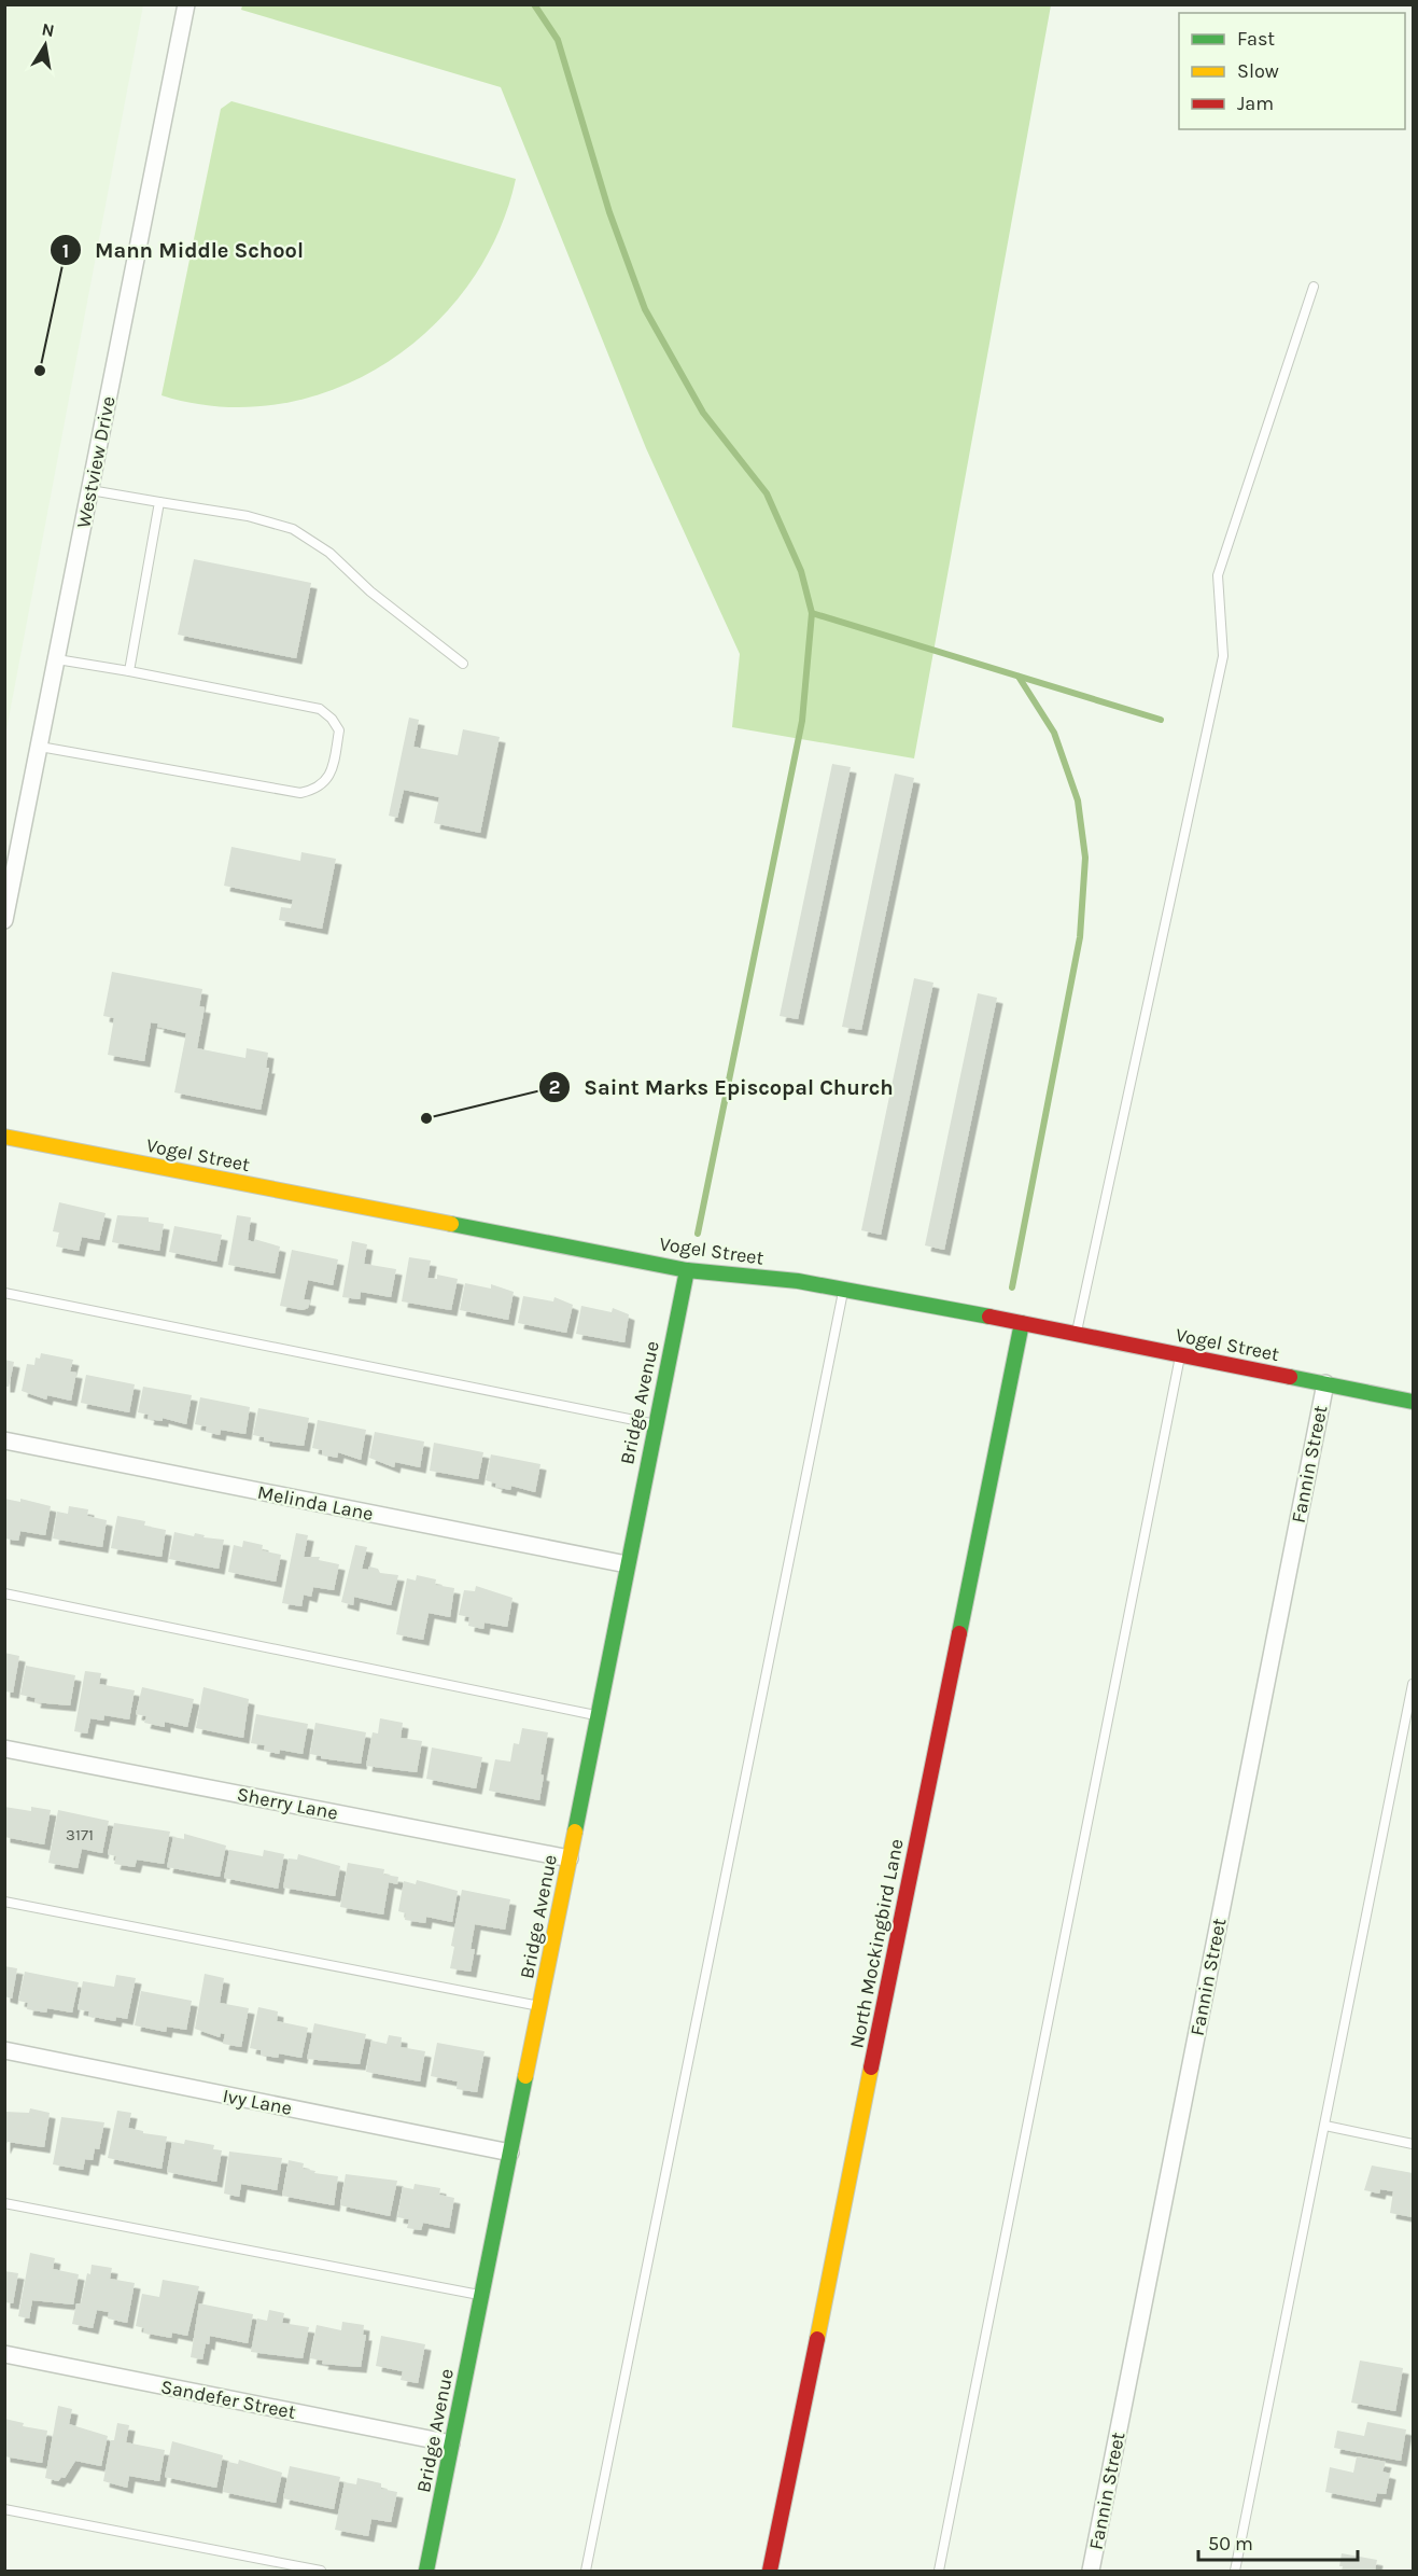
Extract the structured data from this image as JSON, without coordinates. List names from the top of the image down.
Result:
{
  "streets": {
    "street": [
      "Westview Drive",
      "Vogel Street",
      "Bridge Avenue",
      "Fannin Street",
      "Melinda Lane",
      "Sherry Lane",
      "North Mockingbird Lane",
      "Ivy Lane",
      "Sandefer Street"
    ]
  },
  "crossings": [
    ["Vogel Street", "Bridge Avenue"],
    ["Vogel Street", "Fannin Street"],
    ["Vogel Street", "North Mockingbird Lane"],
    ["Bridge Avenue", "Melinda Lane"],
    ["Bridge Avenue", "Sherry Lane"],
    ["Bridge Avenue", "Ivy Lane"],
    ["Bridge Avenue", "Sandefer Street"]
  ],
  "places": ["Mann Middle School", "Saint Marks Episcopal Church"],
  "house_numbers": ["3171"],
  "legend": ["Fast", "Slow", "Jam"],
  "scale_bar": "50 m",
  "north": "top"
}
